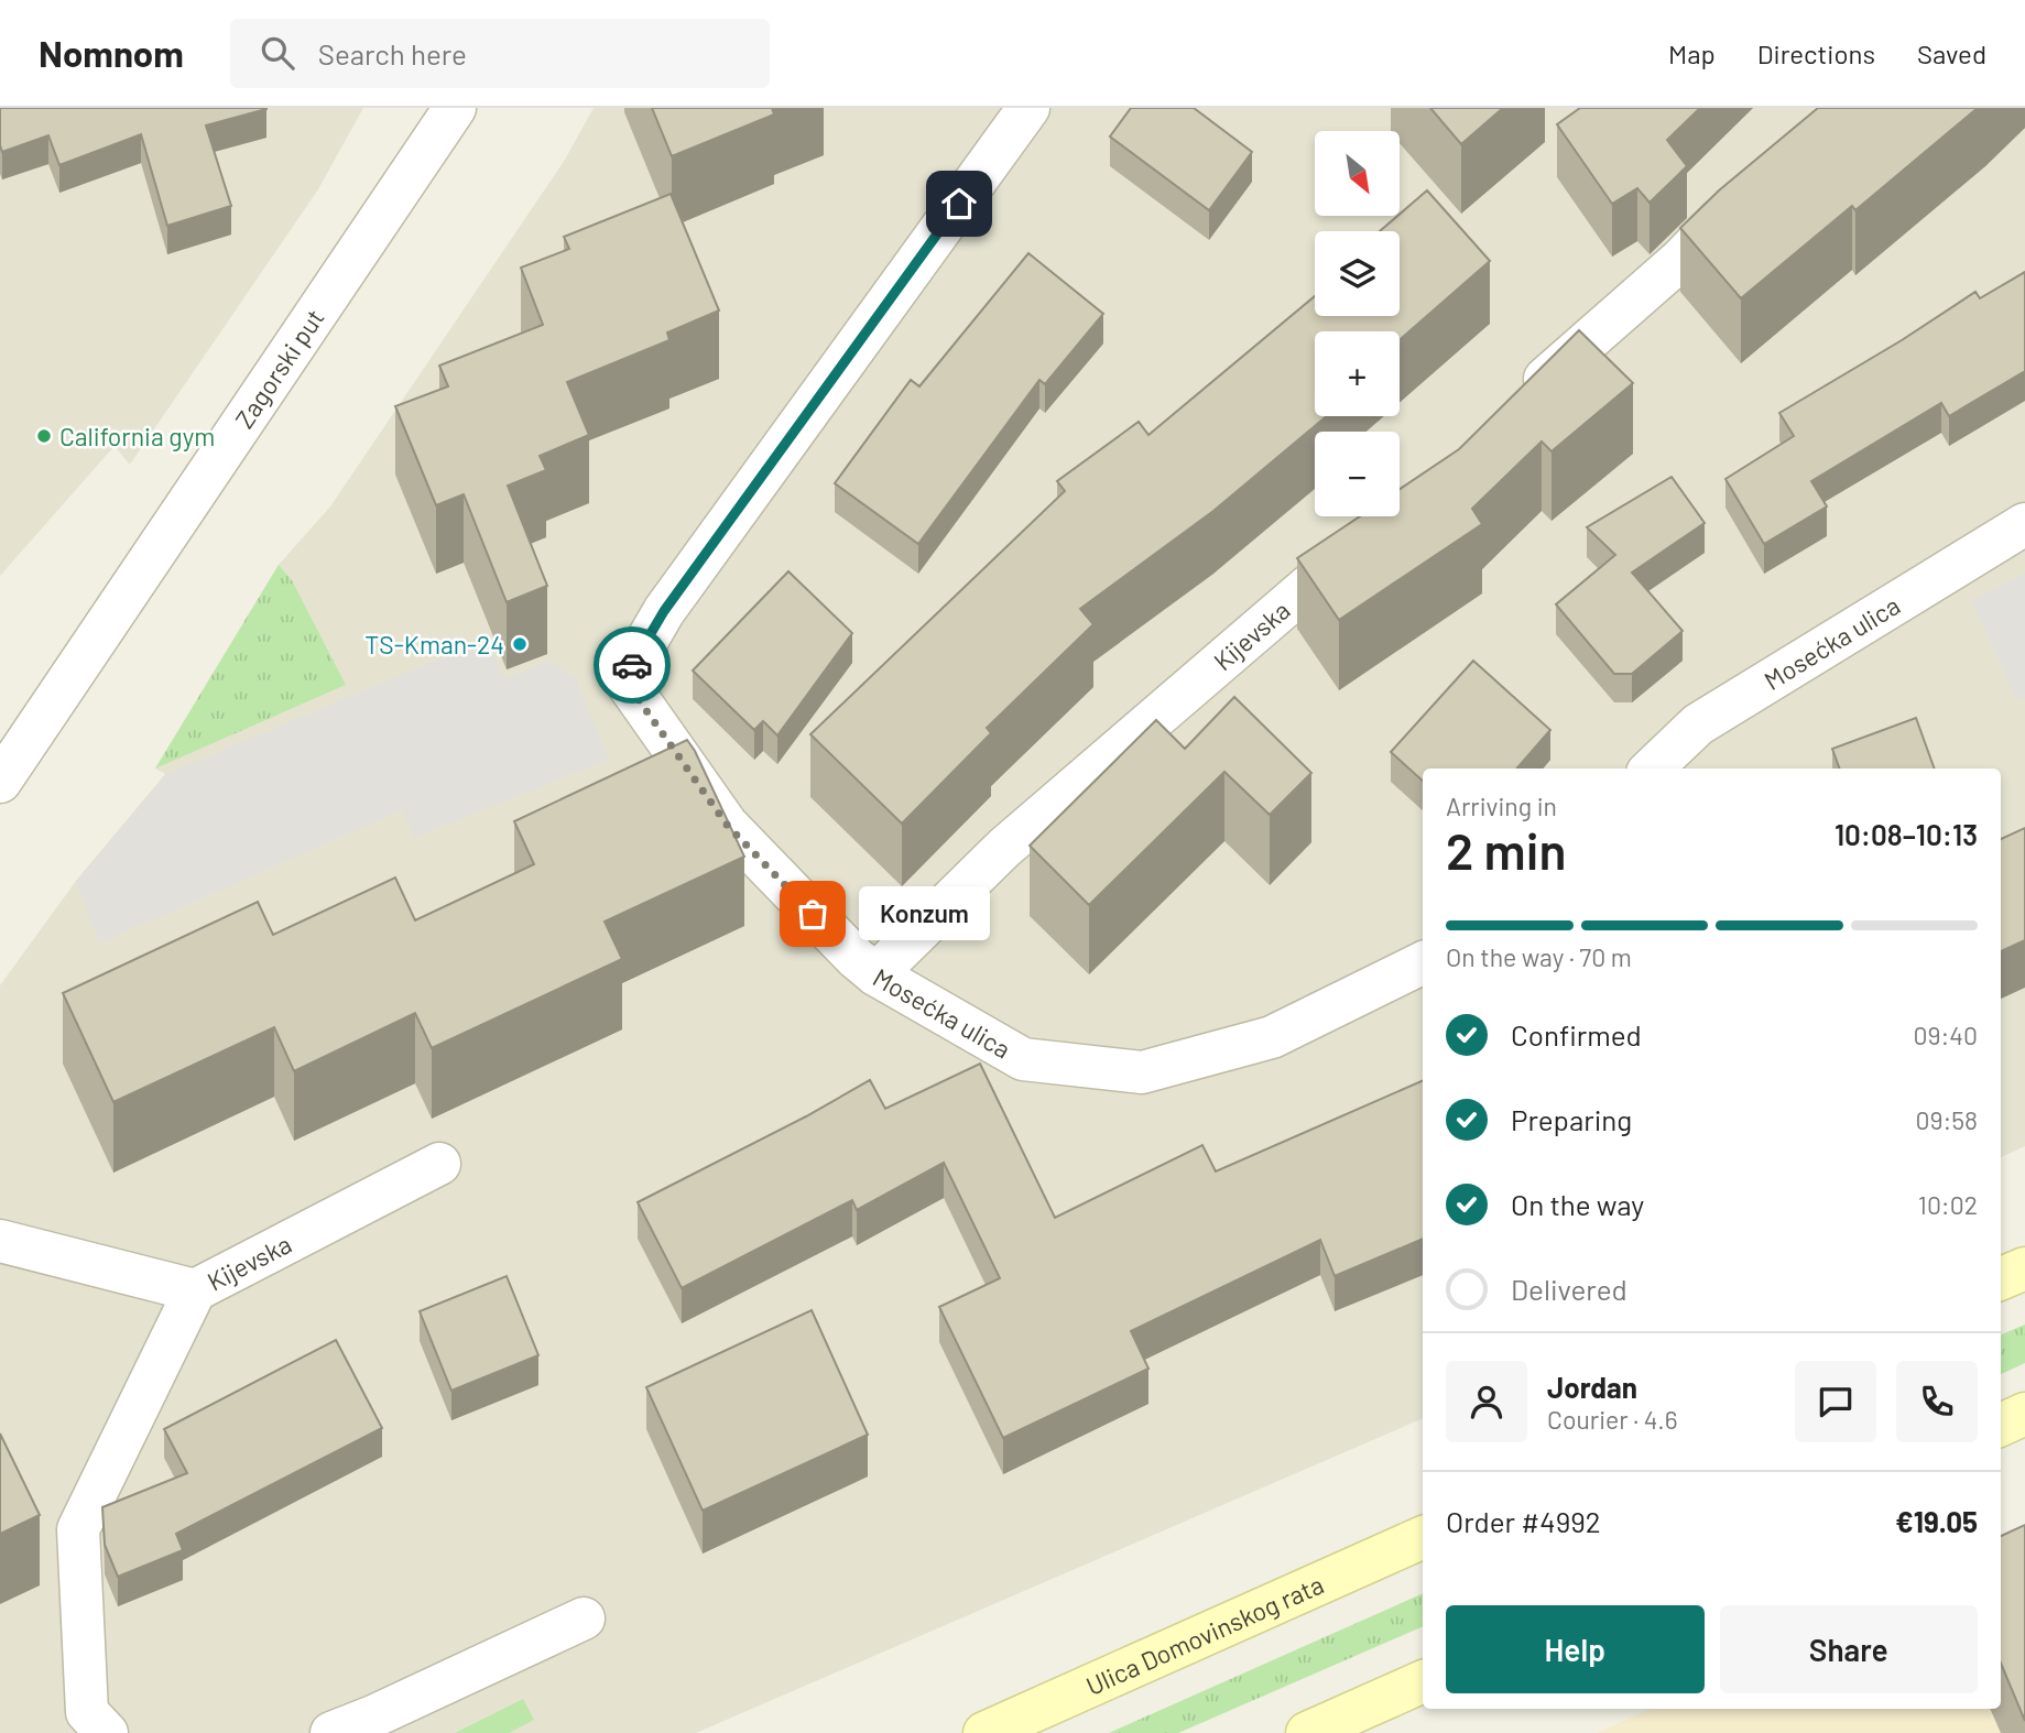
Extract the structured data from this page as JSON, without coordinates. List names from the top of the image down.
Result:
{
  "streets": {
    "main road": ["Ulica Domovinskog rata"],
    "street": ["Zagorski put", "Kijevska", "Mosećka ulica"]
  },
  "crossings": [
    ["Kijevska", "Mosećka ulica"]
  ],
  "places": ["California gym", "TS-Kman-24", "Konzum"],
  "north": "bottom right",
  "page": {
    "header": "Nomnom",
    "search": "Search here",
    "nav": ["Map", "Directions", "Saved"],
    "map_buttons": ["+", "−"],
    "heading": ["2 min", "Arriving in", "10:08–10:13"],
    "panel": [
      "Jordan",
      "Courier · 4.6",
      "Order #4992",
      "€19.05"
    ],
    "bubble": "Konzum",
    "bar": "On the way · 70 m",
    "list": [
      ["Confirmed", "09:40"],
      ["Preparing", "09:58"],
      ["On the way", "10:02"],
      "Delivered"
    ],
    "buttons": ["Help", "Share"]
  }
}
